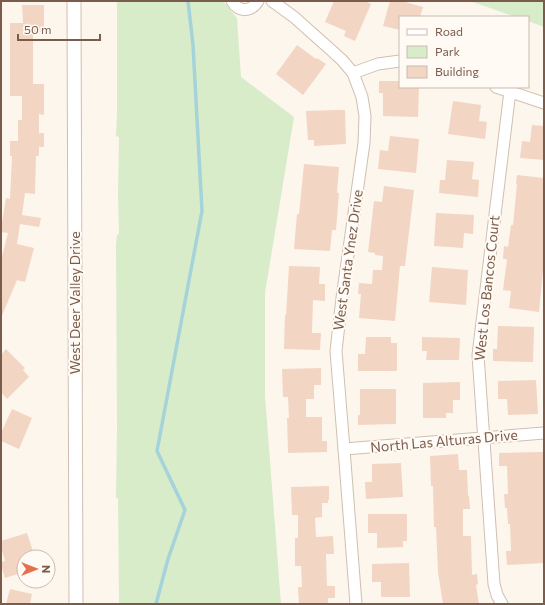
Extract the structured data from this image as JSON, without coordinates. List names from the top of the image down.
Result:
{
  "streets": {
    "street": [
      "West Santa Ynez Drive",
      "West Los Bancos Court",
      "West Deer Valley Drive",
      "North Las Alturas Drive"
    ]
  },
  "crossings": [
    ["West Santa Ynez Drive", "North Las Alturas Drive"],
    ["West Los Bancos Court", "North Las Alturas Drive"]
  ],
  "legend": ["Road", "Park", "Building"],
  "scale_bar": "50 m",
  "north": "right"
}
